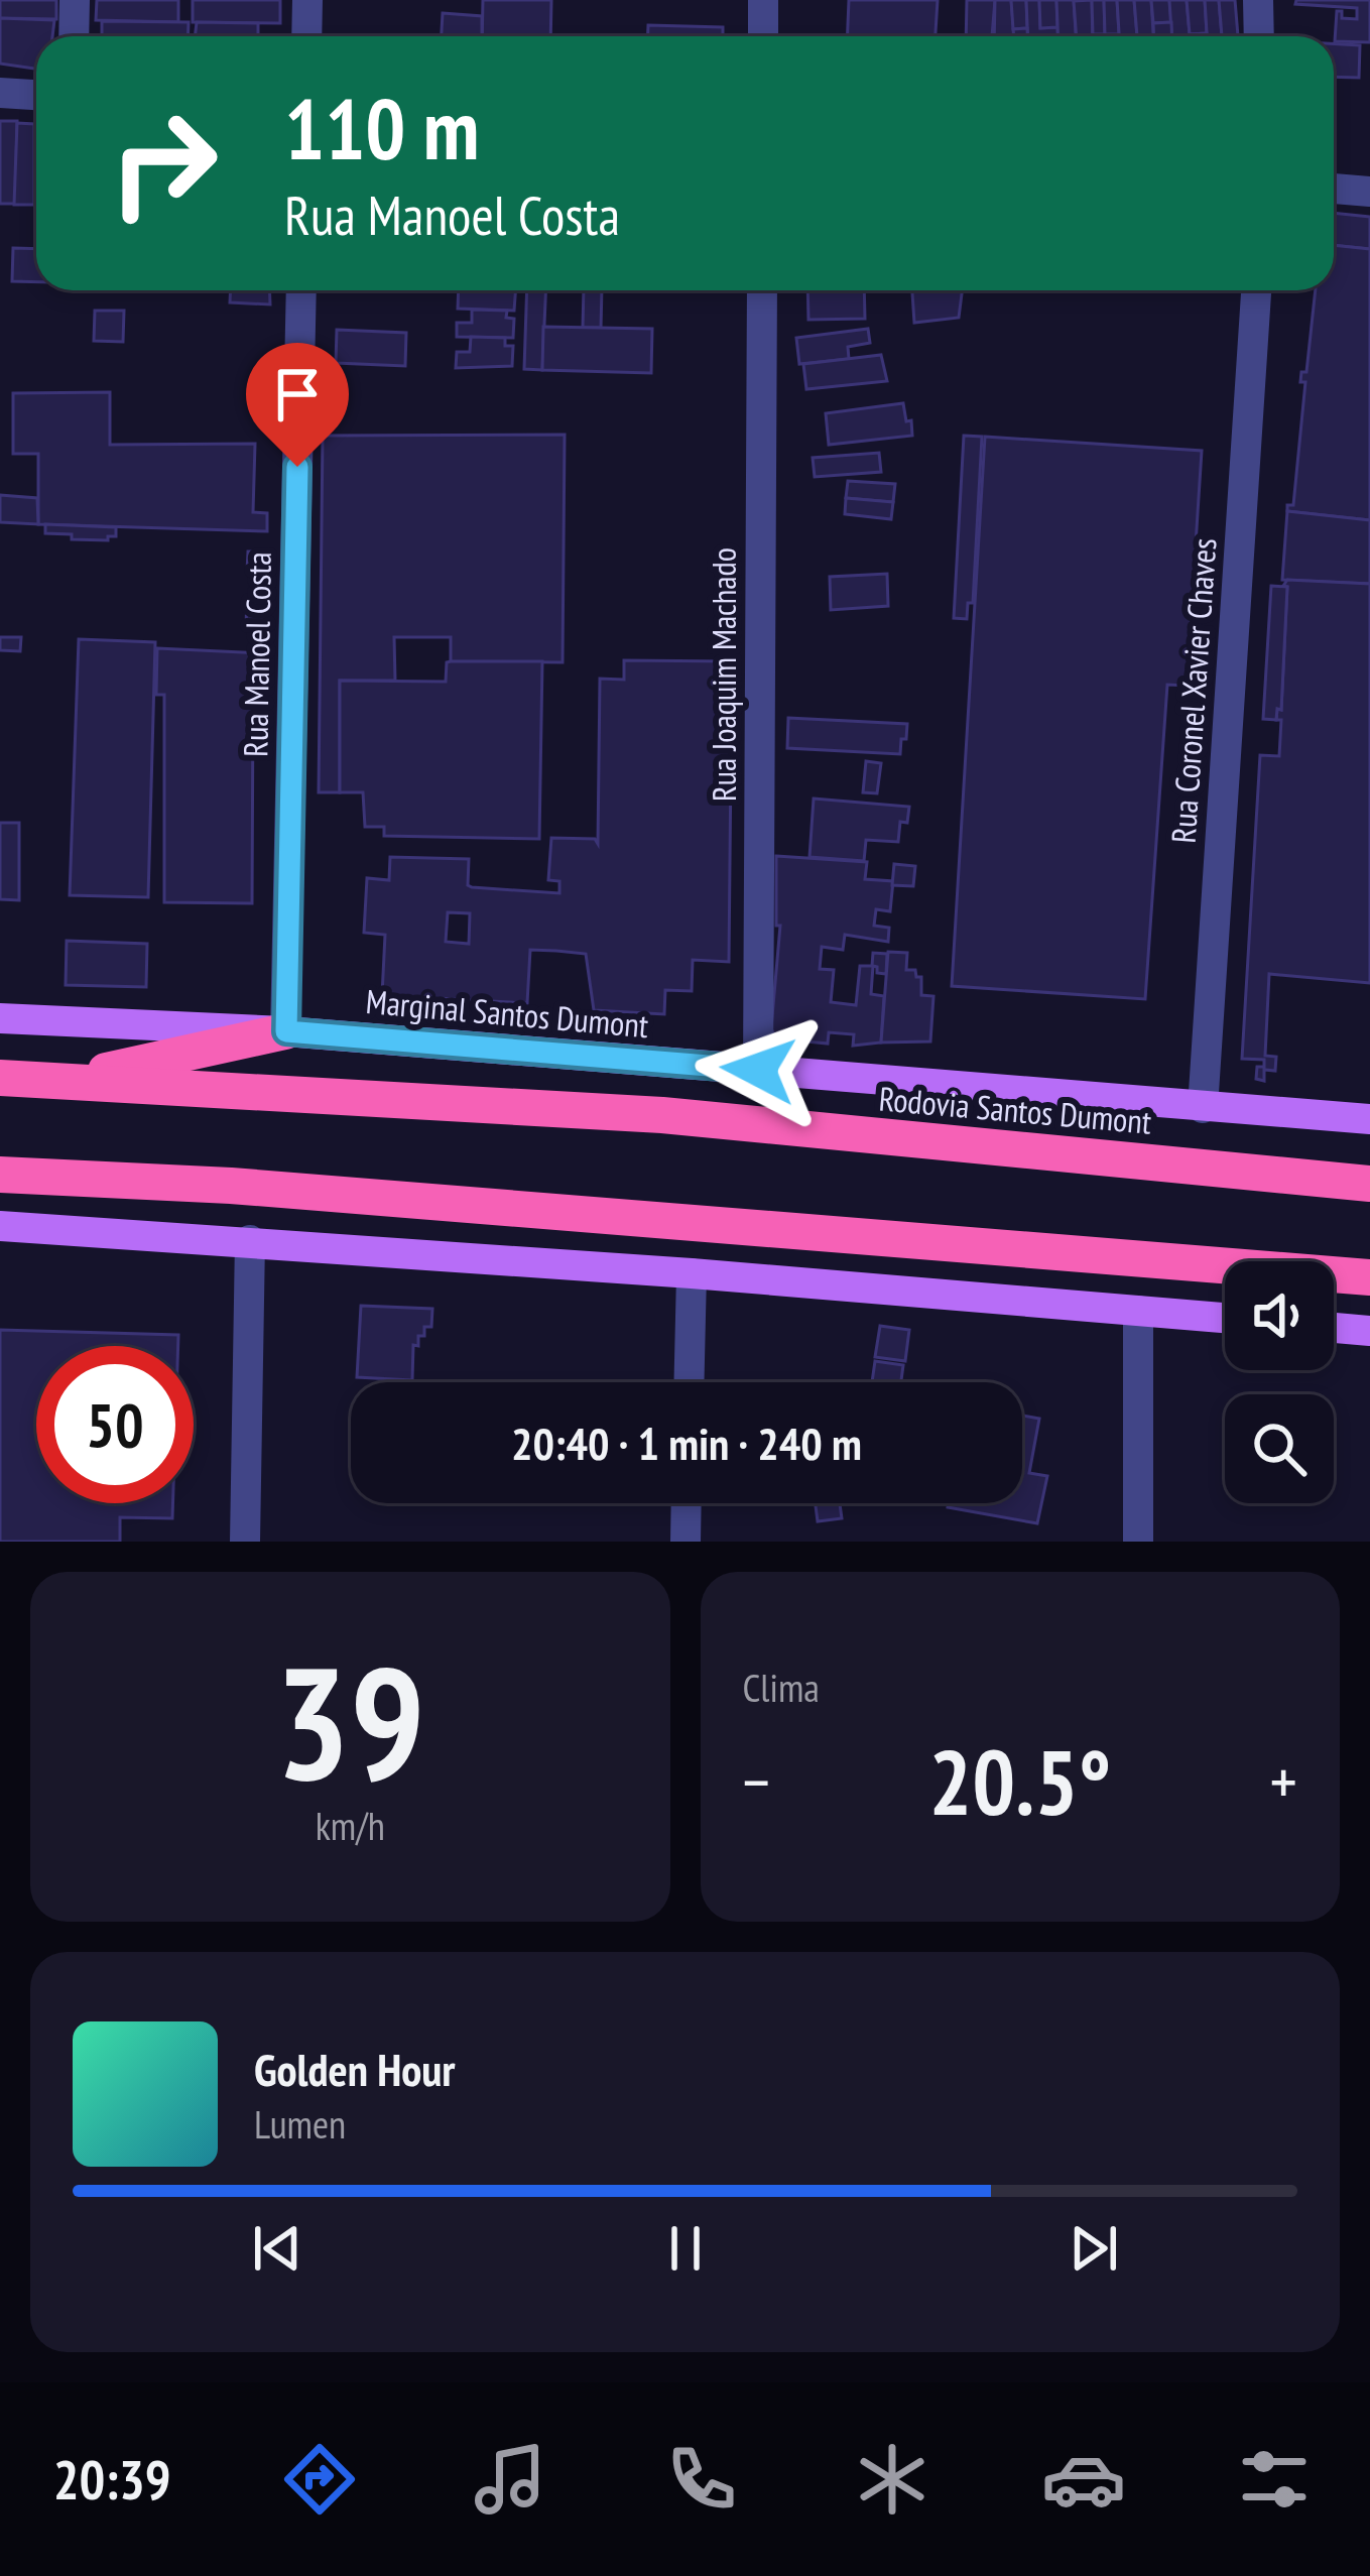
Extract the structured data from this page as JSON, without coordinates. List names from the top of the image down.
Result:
{
  "streets": {
    "highway": ["Rodovia Santos Dumont"],
    "main road": ["Marginal Santos Dumont"],
    "street": ["Rua Manoel Costa", "Rua Joaquim Machado", "Rua Coronel Xavier Chaves"]
  },
  "crossings": [
    ["Rua Manoel Costa", "Marginal Santos Dumont"],
    ["Rua Joaquim Machado", "Marginal Santos Dumont"],
    ["Rua Coronel Xavier Chaves", "Marginal Santos Dumont"]
  ],
  "page": {
    "turn": ["110 m", "Rua Manoel Costa"],
    "limit": "50",
    "trip": "20:40 · 1 min · 240 m",
    "tile": [
      ["39", "km/h"],
      "Clima"
    ],
    "heat": ["−", "20.5°", "+"],
    "song": ["Golden Hour", "Lumen"],
    "tabs": "20:39"
  }
}
